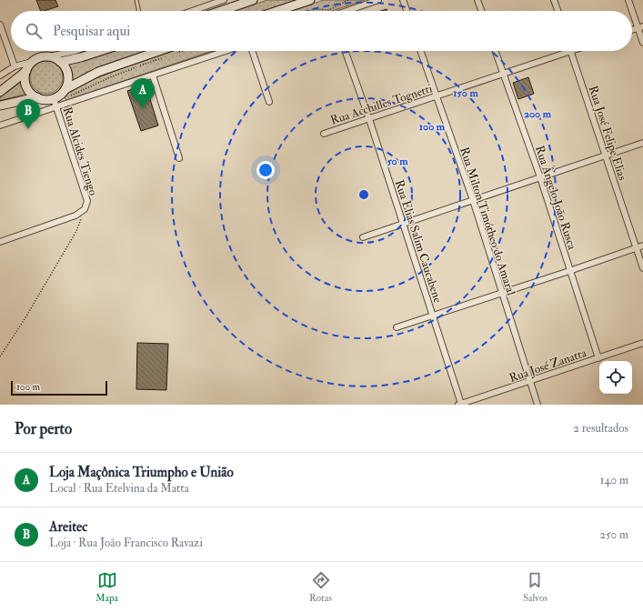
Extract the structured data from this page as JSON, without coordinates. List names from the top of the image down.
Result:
{
  "streets": {
    "street": [
      "Rua Acchilles Tognetti",
      "Rua José Felipe Elias",
      "Rua Alcides Tiengo",
      "Rua Ângelo João Rusca",
      "Rua Milton Timótheo do Amaral",
      "Rua Elias Salim Caucabene",
      "Rua José Zanatta"
    ]
  },
  "crossings": [
    ["Rua Acchilles Tognetti", "Rua José Felipe Elias"],
    ["Rua Acchilles Tognetti", "Rua Ângelo João Rusca"],
    ["Rua Acchilles Tognetti", "Rua Milton Timótheo do Amaral"],
    ["Rua Acchilles Tognetti", "Rua Elias Salim Caucabene"],
    ["Rua Ângelo João Rusca", "Rua José Zanatta"],
    ["Rua Milton Timótheo do Amaral", "Rua José Zanatta"],
    ["Rua Elias Salim Caucabene", "Rua José Zanatta"]
  ],
  "scale_bar": "100 m",
  "page": {
    "search": "Pesquisar aqui",
    "pins": ["A", "B"],
    "scale": "100 m",
    "heading": ["Por perto", "2 resultados"],
    "list": [
      {
        "mark": "A",
        "name": "Loja Maçônica Triumpho e União",
        "note": "Local · Rua Etelvina da Matta",
        "value": "140 m"
      },
      {
        "mark": "B",
        "name": "Areitec",
        "note": "Loja · Rua João Francisco Ravazi",
        "value": "250 m"
      }
    ],
    "nav": ["Mapa", "Rotas", "Salvos"]
  },
  "rings": [
    "150 m",
    "200 m",
    "100 m",
    "50 m"
  ]
}
